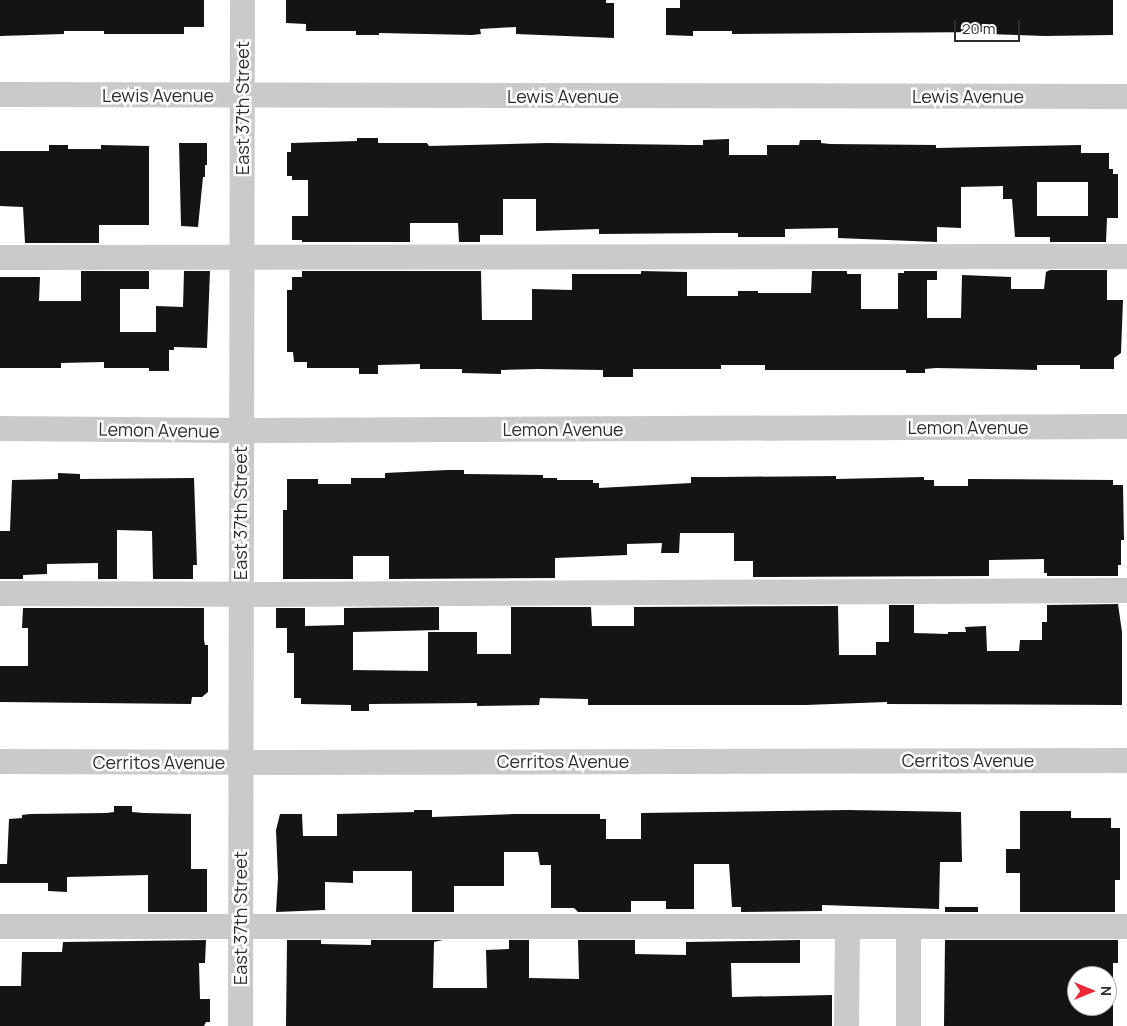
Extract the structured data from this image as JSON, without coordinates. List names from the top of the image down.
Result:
{
  "streets": {
    "street": [
      "Lewis Avenue",
      "East 37th Street",
      "Lemon Avenue",
      "Cerritos Avenue"
    ]
  },
  "crossings": [
    ["Lewis Avenue", "East 37th Street"],
    ["East 37th Street", "Lemon Avenue"],
    ["East 37th Street", "Cerritos Avenue"]
  ],
  "scale_bar": "20 m",
  "north": "right"
}
